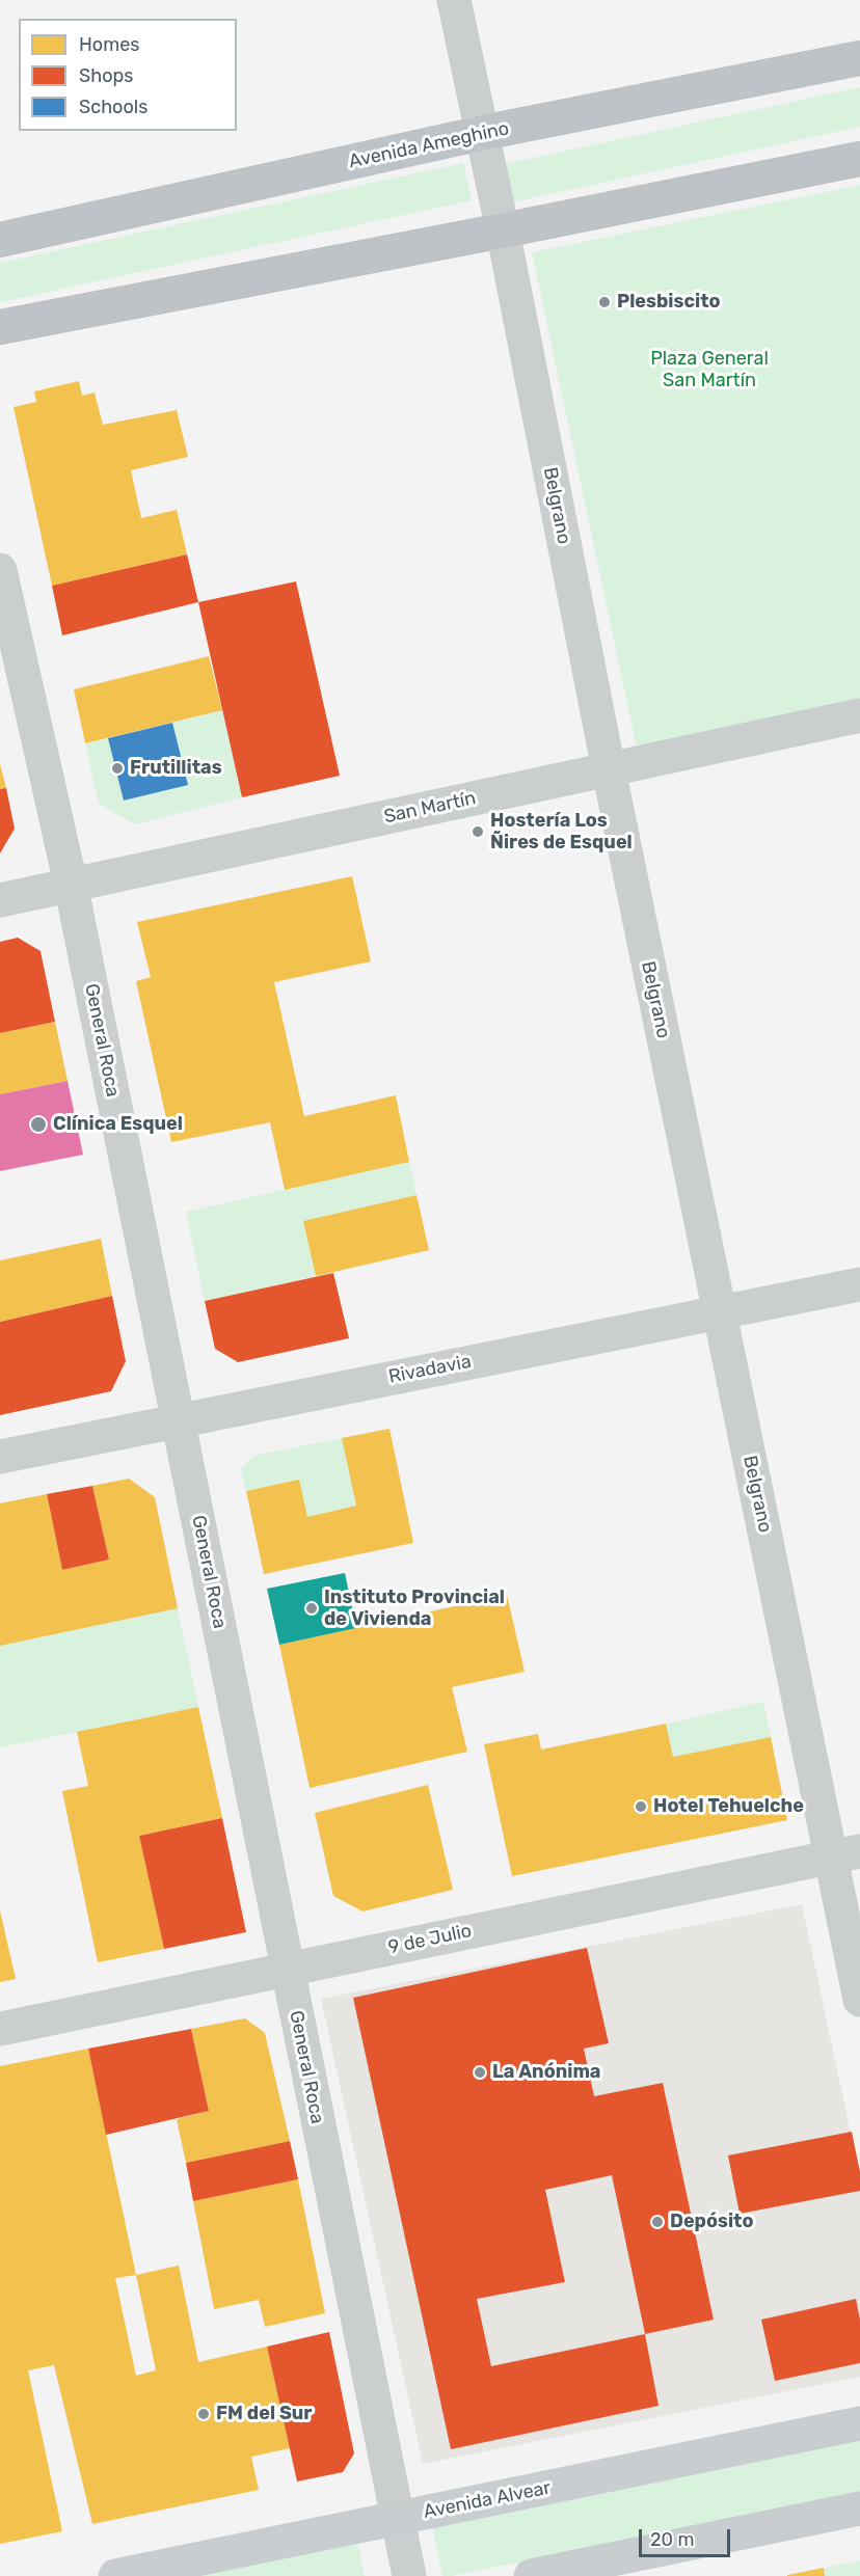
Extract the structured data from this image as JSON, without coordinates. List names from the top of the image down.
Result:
{
  "streets": {
    "highway": ["Avenida Ameghino"],
    "main road": ["Avenida Alvear"],
    "street": [
      "Belgrano",
      "San Martín",
      "General Roca",
      "Rivadavia",
      "9 de Julio"
    ]
  },
  "crossings": [
    ["Avenida Ameghino", "Belgrano"],
    ["Belgrano", "San Martín"],
    ["Belgrano", "Rivadavia"],
    ["Belgrano", "9 de Julio"],
    ["San Martín", "General Roca"],
    ["General Roca", "Rivadavia"],
    ["General Roca", "9 de Julio"],
    ["General Roca", "Avenida Alvear"]
  ],
  "parks": ["Plaza General San Martín"],
  "places": [
    "Plesbiscito",
    "Frutillitas",
    "Hostería Los Ñires de Esquel",
    "Clínica Esquel",
    "Instituto Provincial de Vivienda",
    "Hotel Tehuelche",
    "La Anónima",
    "Depósito",
    "FM del Sur"
  ],
  "legend": ["Homes", "Shops", "Schools"],
  "scale_bar": "20 m"
}
